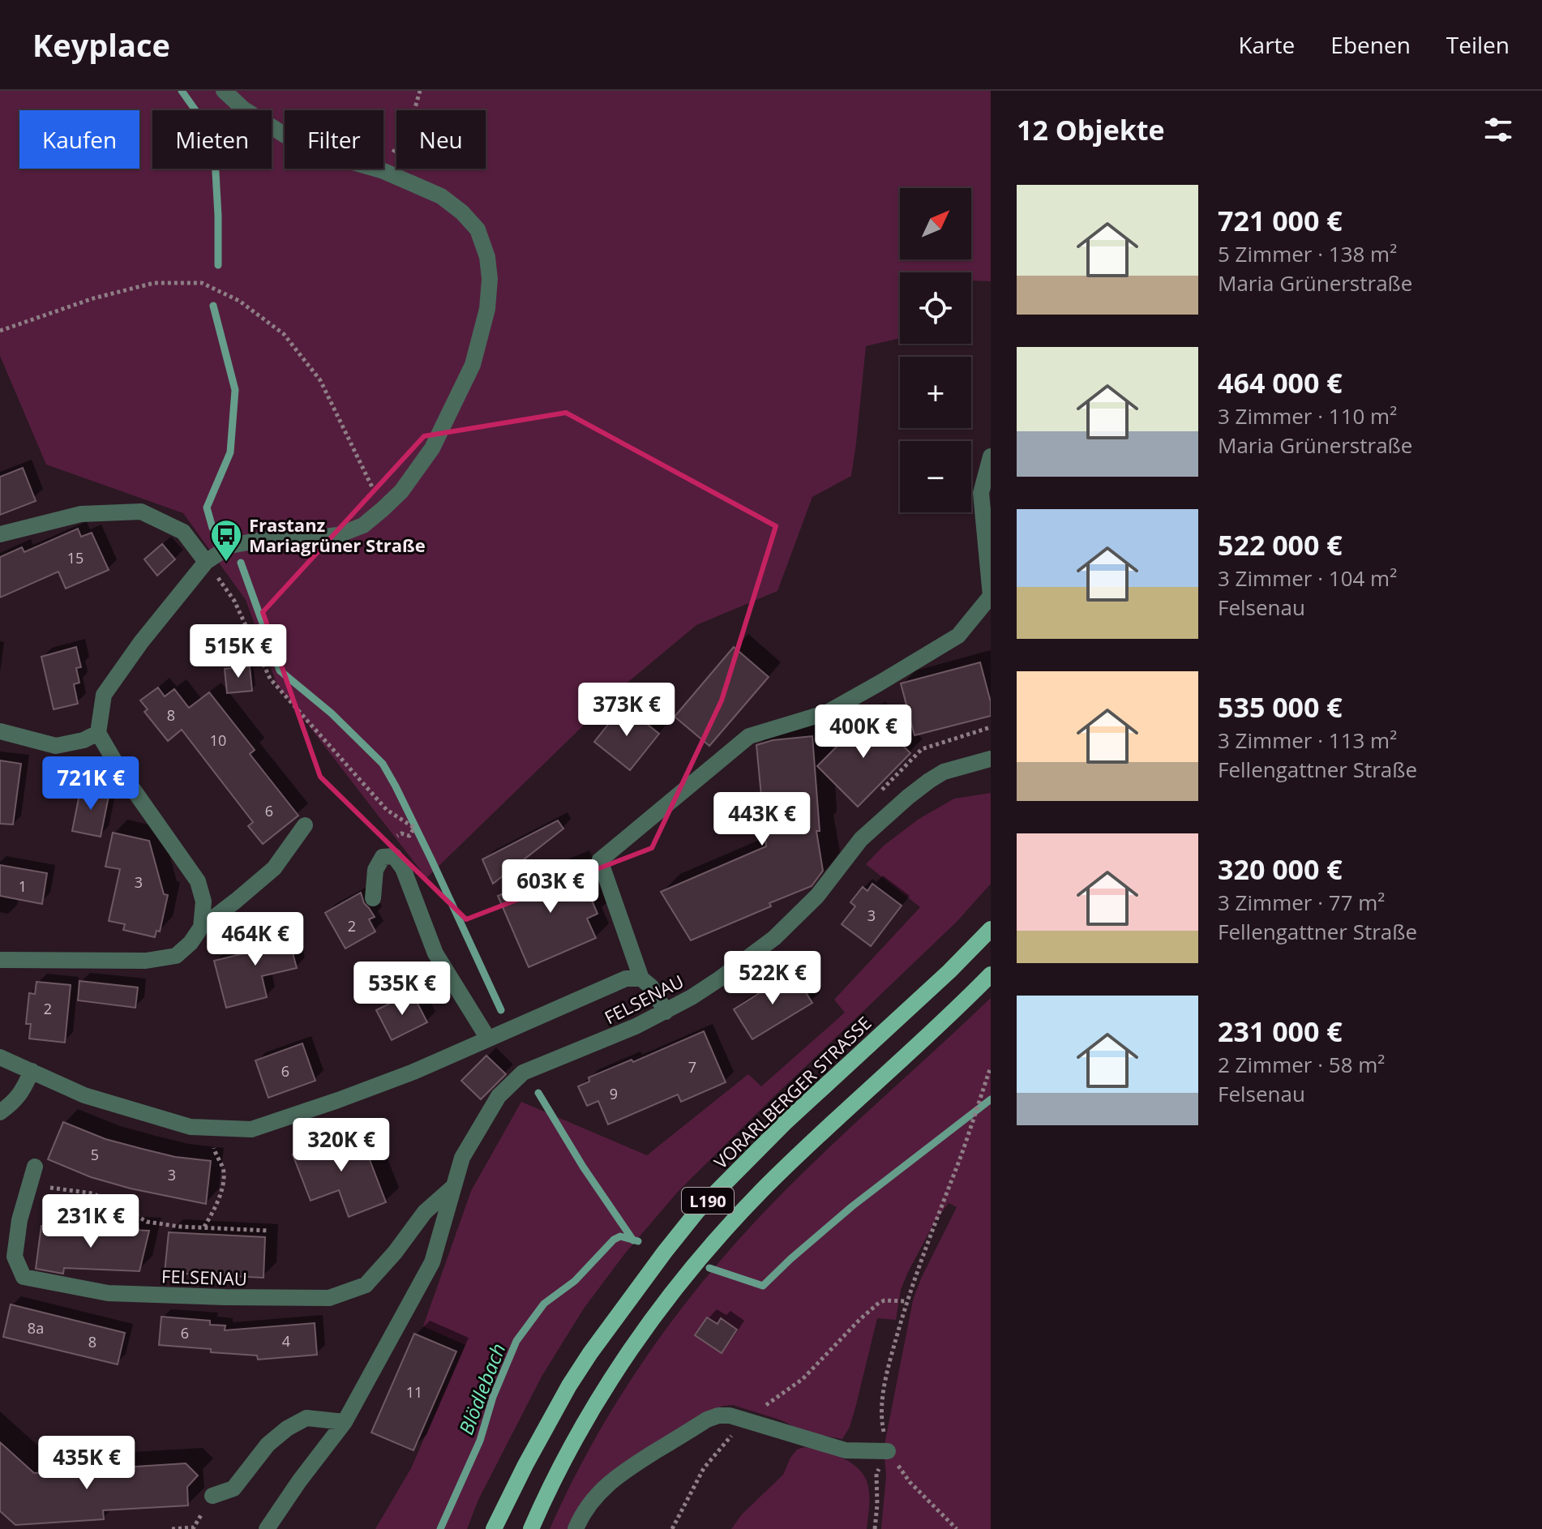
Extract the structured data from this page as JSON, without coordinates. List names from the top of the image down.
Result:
{
  "streets": {
    "main road": ["VORARLBERGER STRASSE", "L190"],
    "street": ["FELSENAU"]
  },
  "water": ["Blödlebach"],
  "places": {
    "bus stop": ["Frastanz Mariagrüner Straße"]
  },
  "house_numbers": [
    "15",
    "8",
    "10",
    "6",
    "3",
    "1",
    "3",
    "2",
    "2",
    "7",
    "6",
    "9",
    "5",
    "3",
    "8a",
    "6",
    "4",
    "8",
    "11"
  ],
  "north": "top right",
  "page": {
    "header": "Keyplace",
    "nav": ["Karte", "Ebenen", "Teilen"],
    "heading": "12 Objekte",
    "chip": [
      "Kaufen",
      "Mieten",
      "Filter",
      "Neu"
    ],
    "list": [
      {
        "name": "721 000 €",
        "note": "5 Zimmer · 138 m² · Maria Grünerstraße"
      },
      {
        "name": "464 000 €",
        "note": "3 Zimmer · 110 m² · Maria Grünerstraße"
      },
      {
        "name": "522 000 €",
        "note": "3 Zimmer · 104 m² · Felsenau"
      },
      {
        "name": "535 000 €",
        "note": "3 Zimmer · 113 m² · Fellengattner Straße"
      },
      {
        "name": "320 000 €",
        "note": "3 Zimmer · 77 m² · Fellengattner Straße"
      },
      {
        "name": "231 000 €",
        "note": "2 Zimmer · 58 m² · Felsenau"
      }
    ],
    "map_buttons": ["+", "−"],
    "price": [
      "515K €",
      "373K €",
      "400K €",
      "721K €",
      "443K €",
      "603K €",
      "464K €",
      "522K €",
      "535K €",
      "320K €",
      "231K €",
      "435K €"
    ]
  }
}
